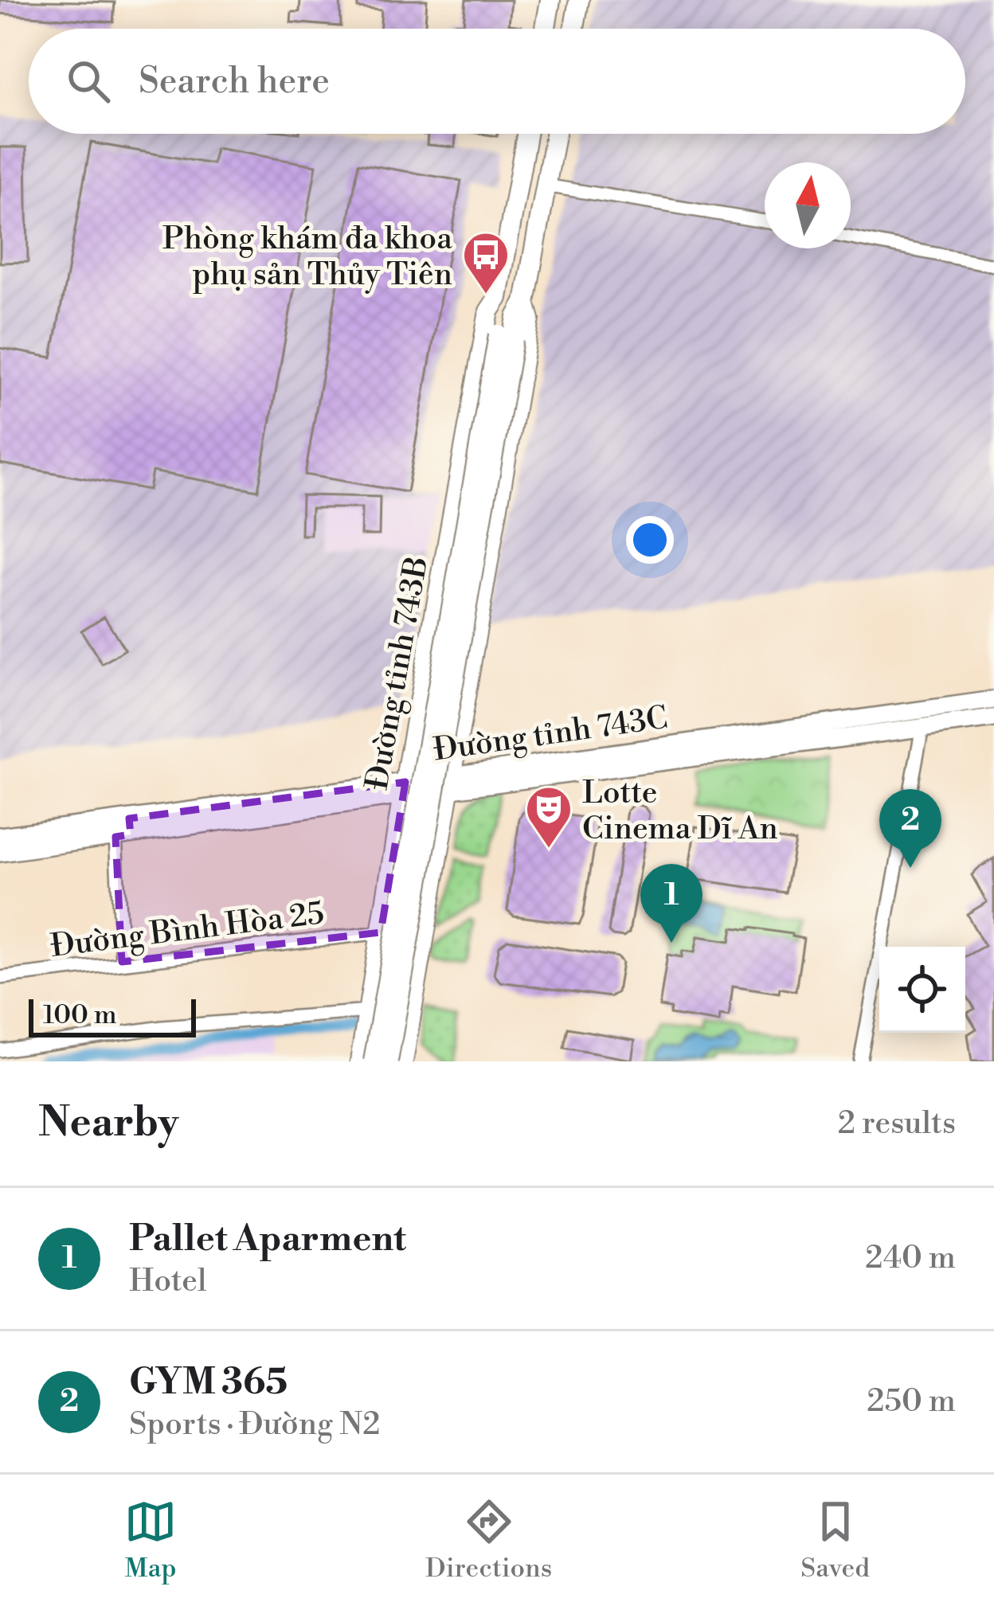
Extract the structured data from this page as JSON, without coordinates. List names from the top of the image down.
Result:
{
  "streets": {
    "main road": ["Đường tỉnh 743B", "Đường tỉnh 743C"],
    "street": ["Đường Bình Hòa 25"]
  },
  "crossings": [
    ["Đường tỉnh 743B", "Đường tỉnh 743C"],
    ["Đường tỉnh 743B", "Đường Bình Hòa 25"]
  ],
  "places": {
    "bus stop": ["Phòng khám đa khoa phụ sản Thủy Tiên"],
    "theatre": ["Lotte Cinema Dĩ An"]
  },
  "scale_bar": "100 m",
  "north": "top",
  "page": {
    "search": "Search here",
    "pins": ["2", "1"],
    "scale": "100 m",
    "heading": ["Nearby", "2 results"],
    "list": [
      {
        "mark": "1",
        "name": "Pallet Aparment",
        "note": "Hotel",
        "value": "240 m"
      },
      {
        "mark": "2",
        "name": "GYM 365",
        "note": "Sports · Đường N2",
        "value": "250 m"
      }
    ],
    "nav": ["Map", "Directions", "Saved"]
  }
}
